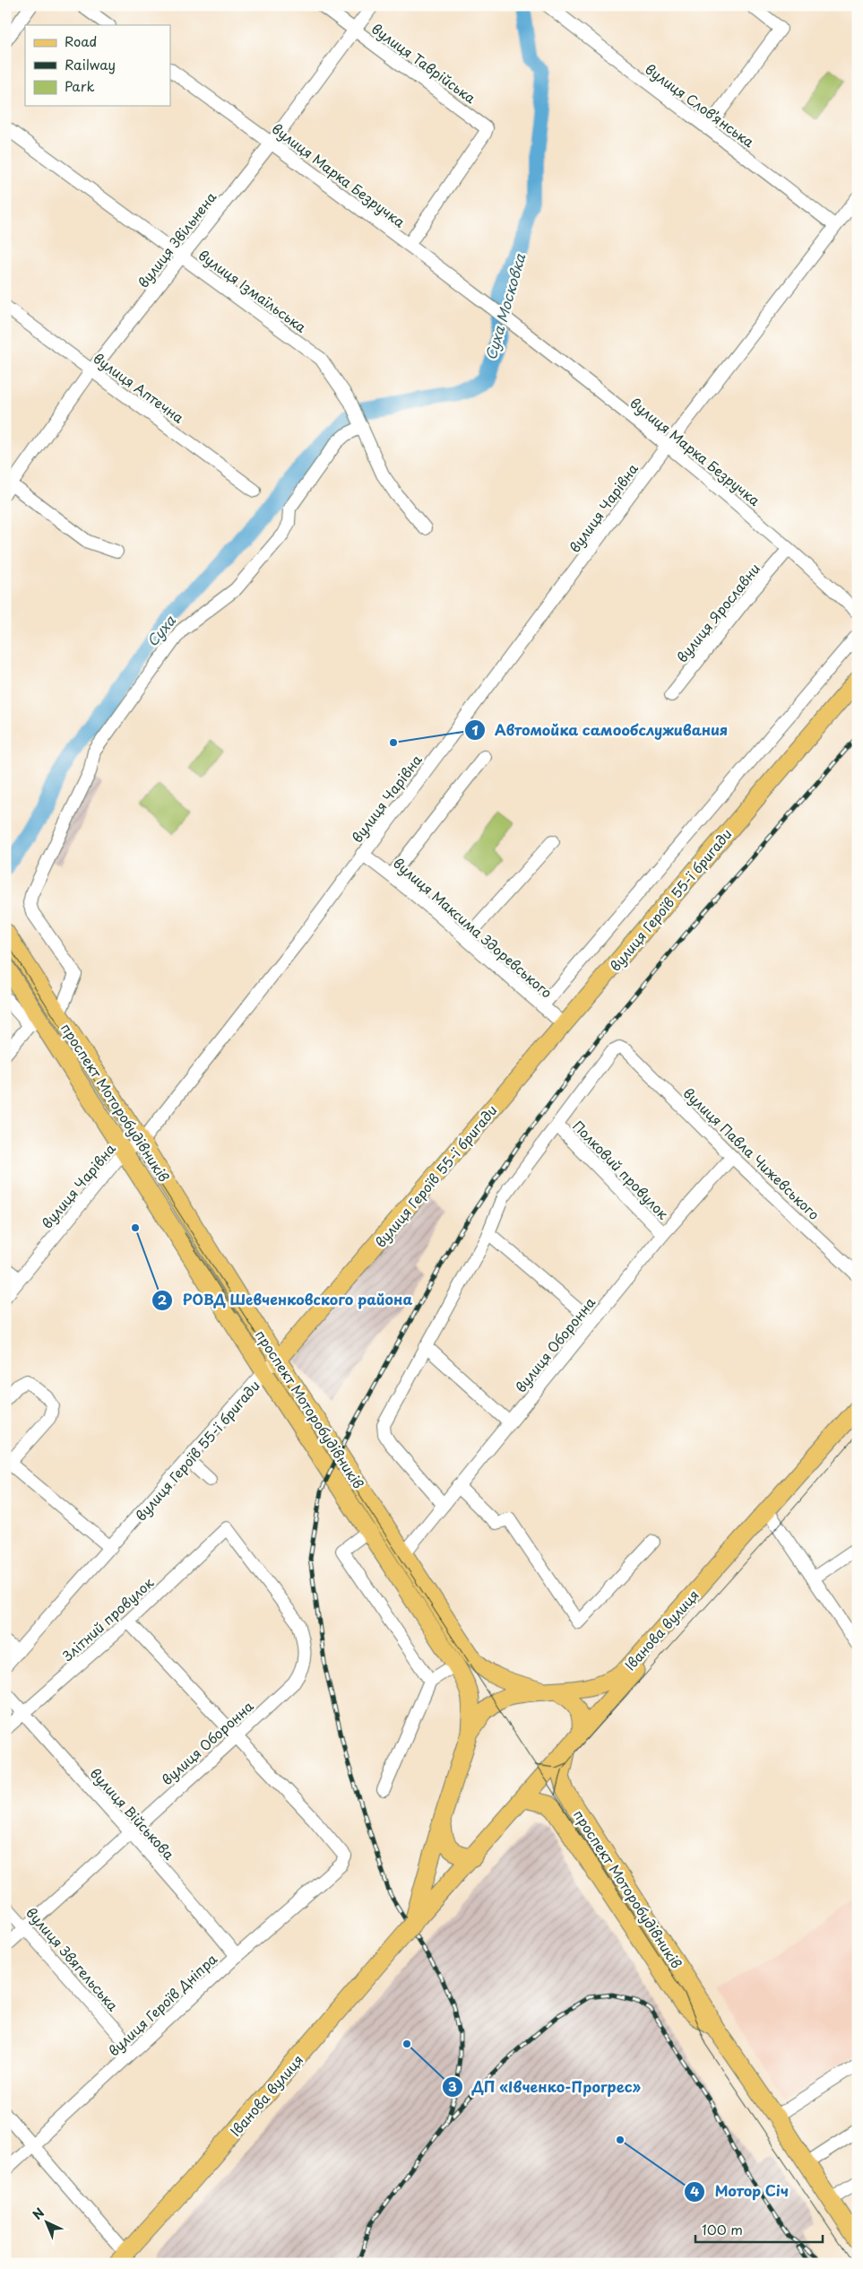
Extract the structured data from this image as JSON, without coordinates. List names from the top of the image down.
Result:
{
  "streets": {
    "main road": ["вулиця Героїв 55-ї бригади", "проспект Моторобудівників", "Іванова вулиця"],
    "street": [
      "вулиця Таврійська",
      "вулиця Слов’янська",
      "вулиця Марка Безручка",
      "вулиця Звільнена",
      "вулиця Ізмаїльська",
      "вулиця Аптечна",
      "вулиця Чарівна",
      "вулиця Ярославни",
      "вулиця Максима Здоревського",
      "вулиця Павла Чижевського",
      "Полковий провулок",
      "вулиця Оборонна",
      "Злітний провулок",
      "вулиця Військова",
      "вулиця Звягельська",
      "вулиця Героїв Дніпра"
    ]
  },
  "crossings": [
    ["вулиця Таврійська", "вулиця Марка Безручка"],
    ["вулиця Таврійська", "вулиця Звільнена"],
    ["вулиця Слов’янська", "вулиця Чарівна"],
    ["вулиця Марка Безручка", "вулиця Звільнена"],
    ["вулиця Марка Безручка", "вулиця Чарівна"],
    ["вулиця Марка Безручка", "вулиця Ярославни"],
    ["вулиця Звільнена", "вулиця Ізмаїльська"],
    ["вулиця Звільнена", "вулиця Аптечна"],
    ["вулиця Чарівна", "вулиця Максима Здоревського"],
    ["вулиця Чарівна", "проспект Моторобудівників"],
    ["вулиця Героїв 55-ї бригади", "вулиця Максима Здоревського"],
    ["вулиця Героїв 55-ї бригади", "проспект Моторобудівників"],
    ["проспект Моторобудівників", "вулиця Оборонна"],
    ["проспект Моторобудівників", "Іванова вулиця"],
    ["вулиця Павла Чижевського", "Полковий провулок"],
    ["вулиця Павла Чижевського", "вулиця Оборонна"],
    ["Полковий провулок", "вулиця Оборонна"],
    ["вулиця Оборонна", "Злітний провулок"],
    ["вулиця Оборонна", "вулиця Військова"],
    ["вулиця Оборонна", "вулиця Звягельська"],
    ["вулиця Оборонна", "вулиця Героїв Дніпра"],
    ["Злітний провулок", "вулиця Військова"],
    ["вулиця Військова", "вулиця Героїв Дніпра"],
    ["вулиця Звягельська", "вулиця Героїв Дніпра"]
  ],
  "water": ["Суха Московка", "Суха"],
  "places": [
    "Автомойка самообслуживания",
    "РОВД Шевченковского района",
    "ДП «Івченко-Прогрес»",
    "Мотор Січ"
  ],
  "legend": ["Road", "Railway", "Park"],
  "scale_bar": "100 m",
  "north": "top left"
}
